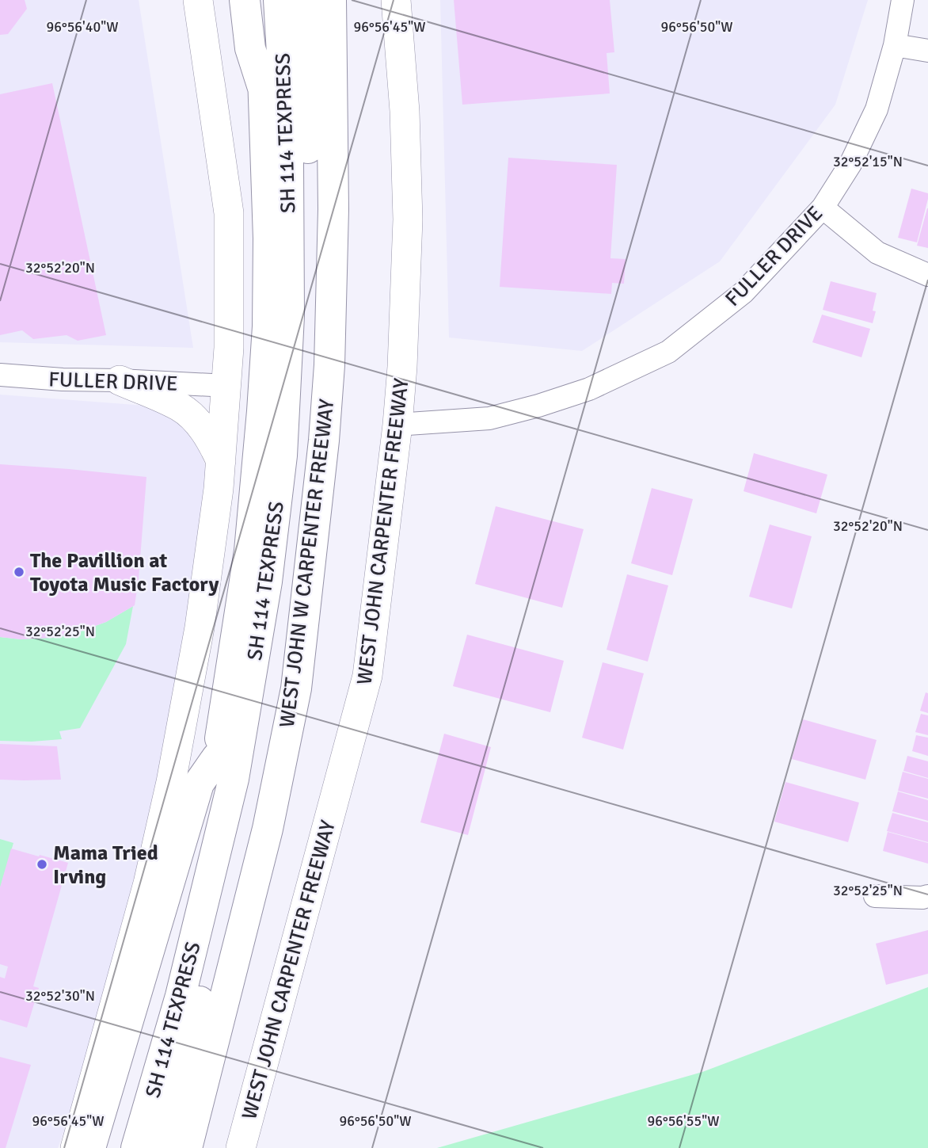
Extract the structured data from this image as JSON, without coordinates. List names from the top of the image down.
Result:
{
  "streets": {
    "highway": ["SH 114 TEXPRESS", "WEST JOHN W CARPENTER FREEWAY"],
    "main road": ["WEST JOHN CARPENTER FREEWAY"],
    "street": ["FULLER DRIVE"]
  },
  "crossings": [
    ["FULLER DRIVE", "WEST JOHN CARPENTER FREEWAY"]
  ],
  "places": ["The Pavillion at Toyota Music Factory", "Mama Tried Irving"],
  "coordinates": [
    "96°56'40\"W",
    "96°56'45\"W",
    "96°56'50\"W",
    "32°52'15\"N",
    "32°52'20\"N",
    "32°52'25\"N",
    "32°52'30\"N",
    "96°56'55\"W"
  ]
}
